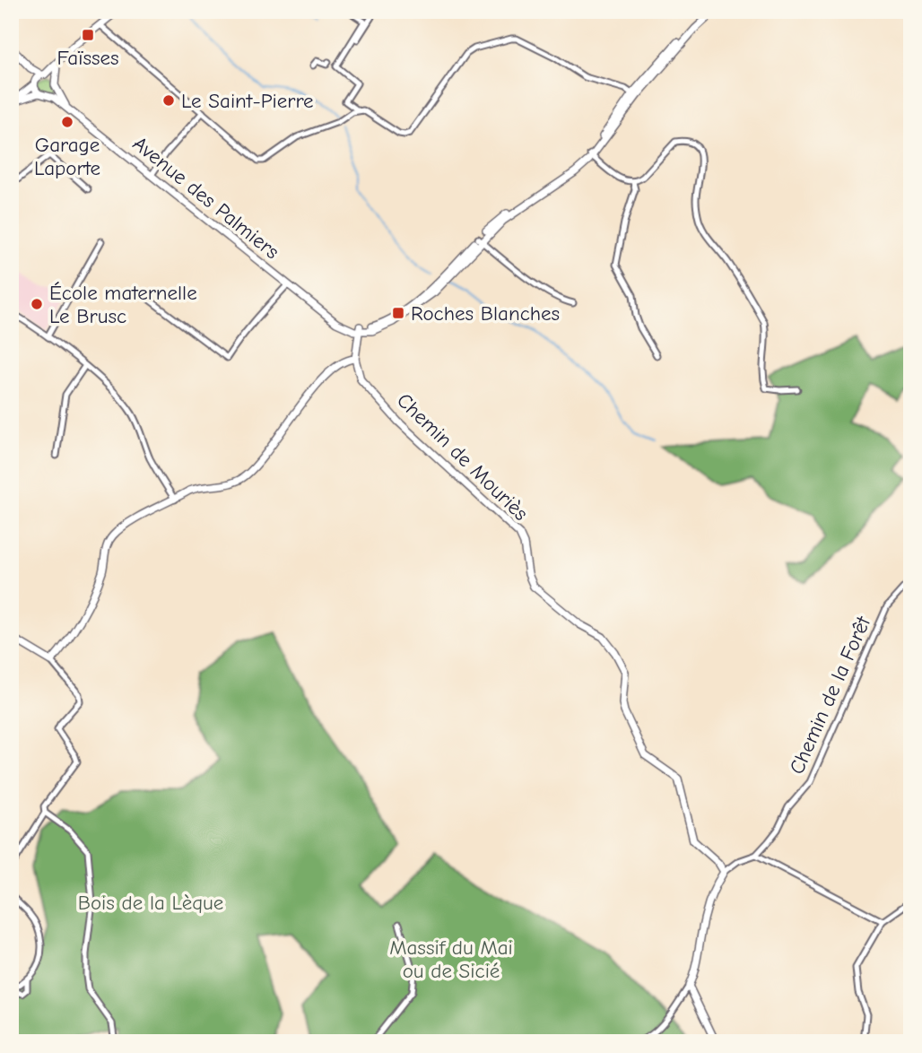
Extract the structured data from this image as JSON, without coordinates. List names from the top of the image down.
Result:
{
  "streets": {
    "street": ["Avenue des Palmiers", "Chemin de Mouriès", "Chemin de la Forêt"]
  },
  "crossings": [
    ["Chemin de Mouriès", "Chemin de la Forêt"]
  ],
  "parks": ["Bois de la Lèque", "Massif du Mai ou de Sicié"],
  "places": {
    "transit": ["Faïsses", "Roches Blanches"],
    "other": ["Le Saint-Pierre", "Garage Laporte", "École maternelle Le Brusc"]
  }
}
